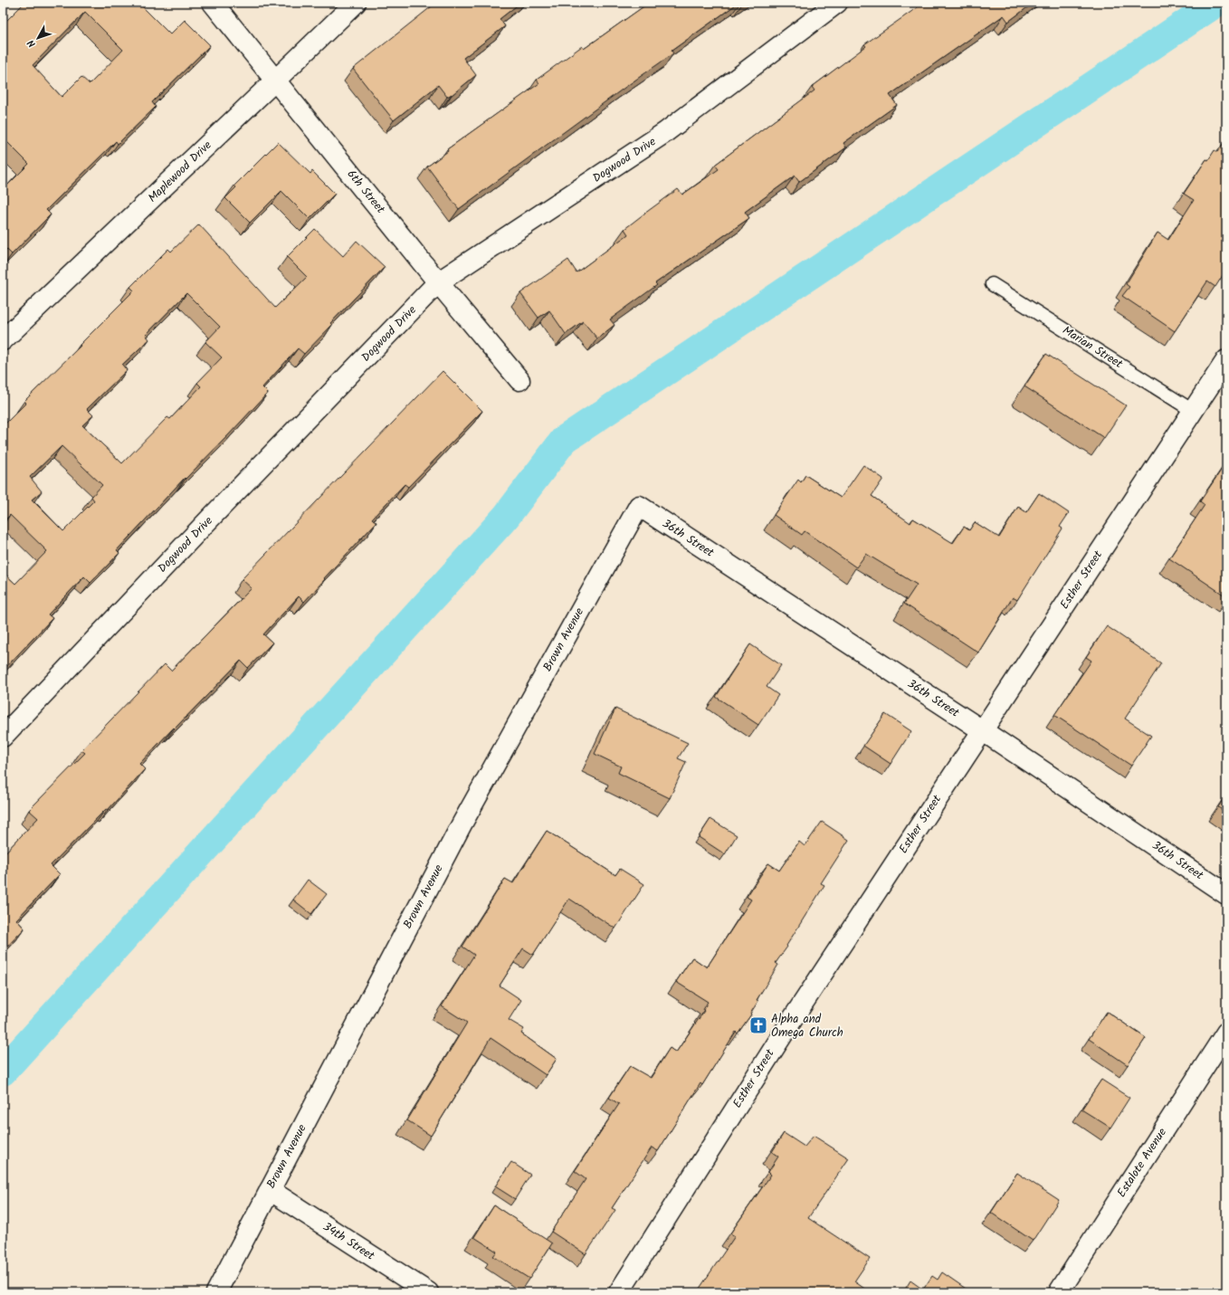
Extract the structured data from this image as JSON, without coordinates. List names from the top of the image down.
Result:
{
  "streets": {
    "street": [
      "Dogwood Drive",
      "Maplewood Drive",
      "6th Street",
      "36th Street",
      "Esther Street",
      "Brown Avenue",
      "Estalote Avenue",
      "34th Street"
    ],
    "lane": ["Marian Street"]
  },
  "crossings": [
    ["Dogwood Drive", "6th Street"],
    ["Maplewood Drive", "6th Street"],
    ["Marian Street", "Esther Street"],
    ["36th Street", "Esther Street"],
    ["36th Street", "Brown Avenue"],
    ["Brown Avenue", "34th Street"]
  ],
  "places": {
    "church": ["Alpha and Omega Church"]
  },
  "north": "bottom left"
}
